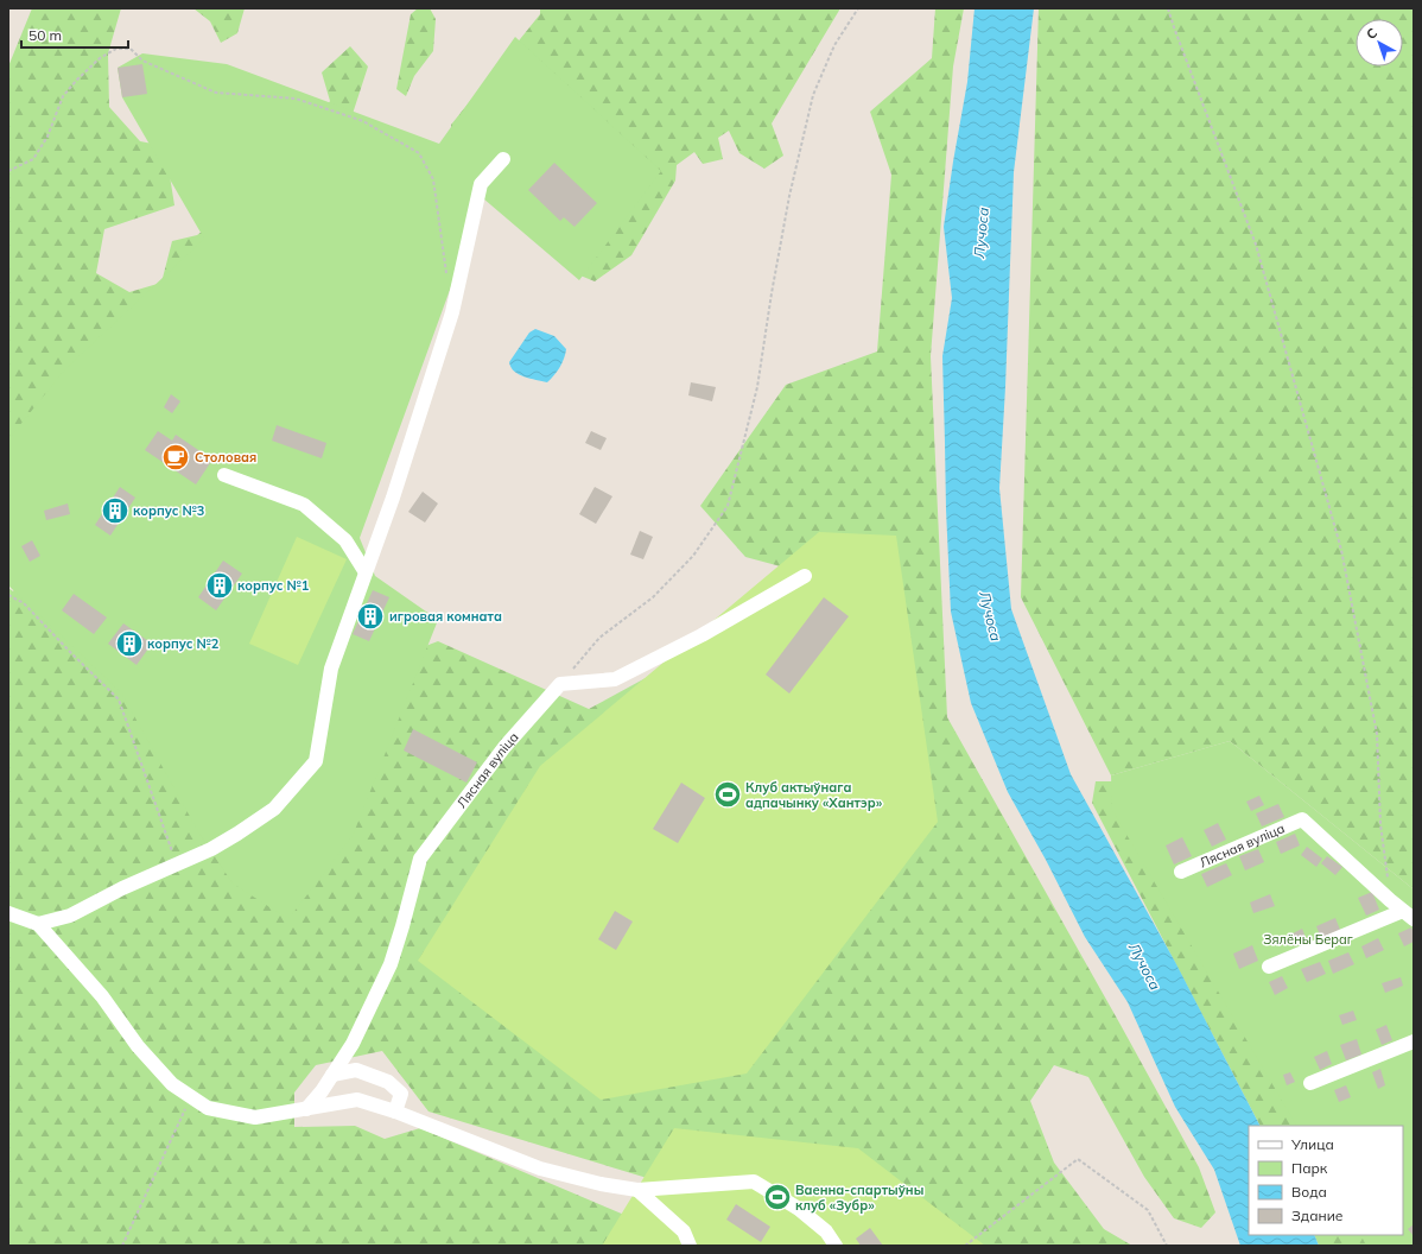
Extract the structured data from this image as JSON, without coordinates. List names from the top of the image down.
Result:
{
  "streets": {
    "street": ["Лясная вуліца"]
  },
  "water": ["Лучоса"],
  "parks": ["Зялёны Бераг"],
  "places": {
    "cafe": ["Столовая"],
    "building": [
      "корпус №3",
      "корпус №1",
      "игровая комната",
      "корпус №2"
    ],
    "sports": ["Клуб актыўнага адпачынку «Хантэр»", "Ваенна-спартыўны клуб «Зубр»"]
  },
  "legend": [
    "Улица",
    "Парк",
    "Вода",
    "Здание"
  ],
  "scale_bar": "50 m",
  "north": "top left"
}
